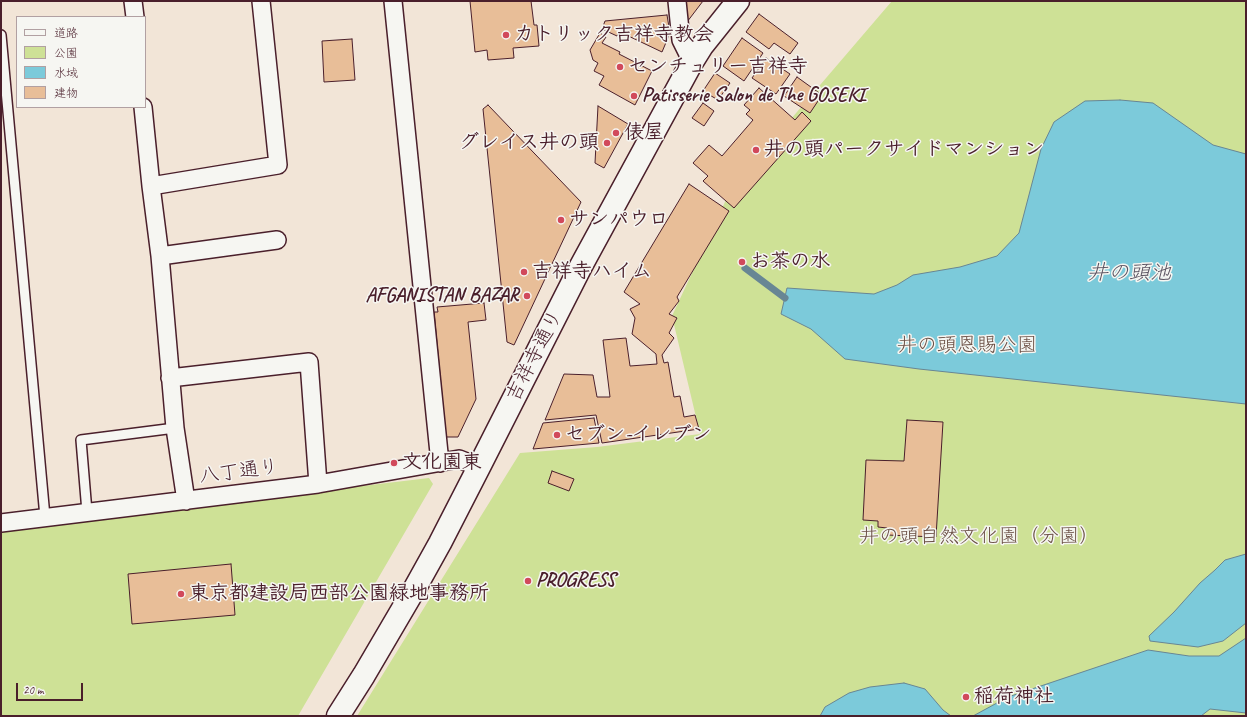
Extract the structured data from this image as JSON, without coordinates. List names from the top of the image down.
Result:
{
  "streets": {
    "main road": ["吉祥寺通り"],
    "street": ["八丁通り"]
  },
  "crossings": [
    ["吉祥寺通り", "八丁通り"]
  ],
  "water": ["井の頭池"],
  "parks": ["井の頭恩賜公園", "井の頭自然文化園（分園）"],
  "places": [
    "カトリック吉祥寺教会",
    "センチュリー吉祥寺",
    "Patisserie Salon de The GOSEKI",
    "俵屋",
    "グレイス井の頭",
    "井の頭パークサイドマンション",
    "サンパウロ",
    "お茶の水",
    "吉祥寺ハイム",
    "AFGANISTAN BAZAR",
    "セブン-イレブン",
    "文化園東",
    "PROGRESS",
    "東京都建設局西部公園緑地事務所",
    "稲荷神社"
  ],
  "legend": [
    "道路",
    "公園",
    "水域",
    "建物"
  ],
  "scale_bar": "20 m"
}
